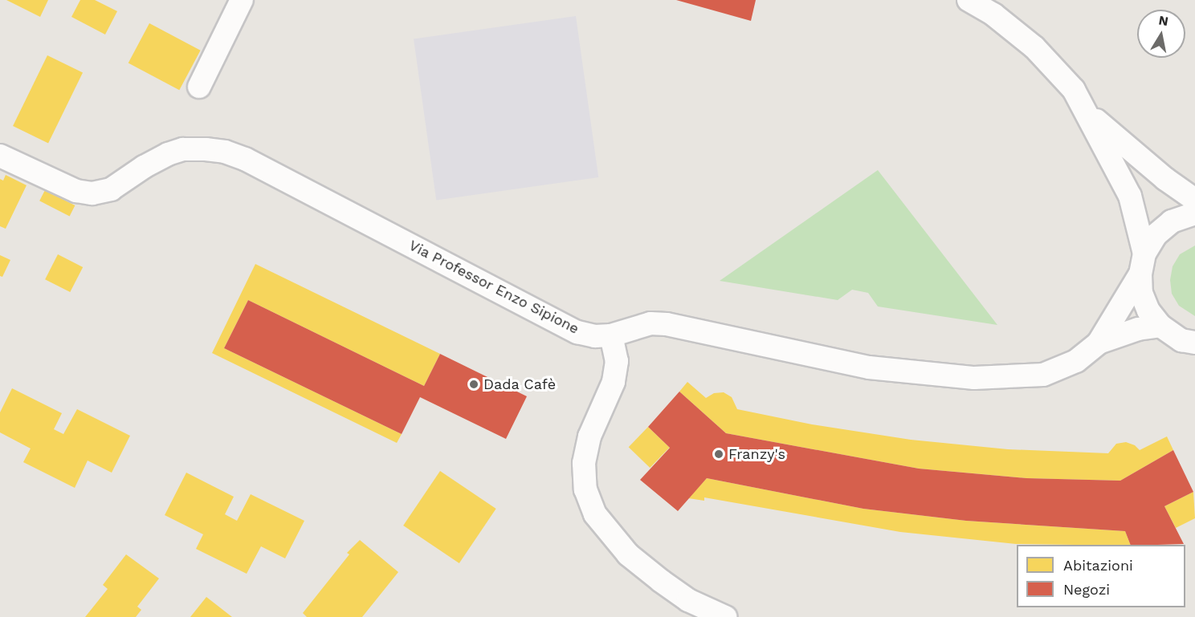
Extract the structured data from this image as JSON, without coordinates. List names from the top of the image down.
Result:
{
  "streets": {
    "street": ["Via Professor Enzo Sipione"]
  },
  "places": ["Dada Cafè", "Franzy's"],
  "legend": ["Abitazioni", "Negozi"],
  "north": "top"
}
